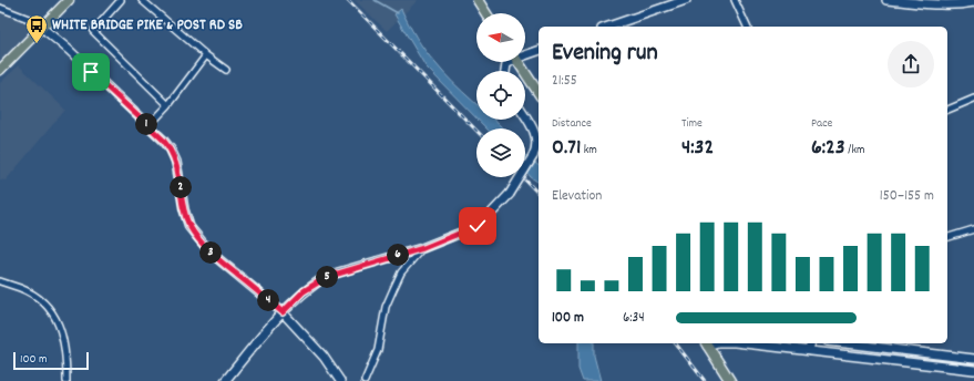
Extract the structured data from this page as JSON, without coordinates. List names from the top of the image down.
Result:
{
  "places": {
    "bus stop": ["WHITE BRIDGE PIKE & POST RD SB"]
  },
  "scale_bar": "100 m",
  "north": "left",
  "page": {
    "heading": ["Evening run", "21:55"],
    "stats": [
      ["Distance", "0.71 km"],
      ["Time", "4:32"],
      ["Pace", "6:23 /km"]
    ],
    "pins": [
      "1",
      "2",
      "3",
      "6",
      "5",
      "4"
    ],
    "chart": ["Elevation", "150–155 m"],
    "list": [
      {
        "name": "100 m",
        "note": "6:34"
      }
    ],
    "scale": "100 m"
  }
}
